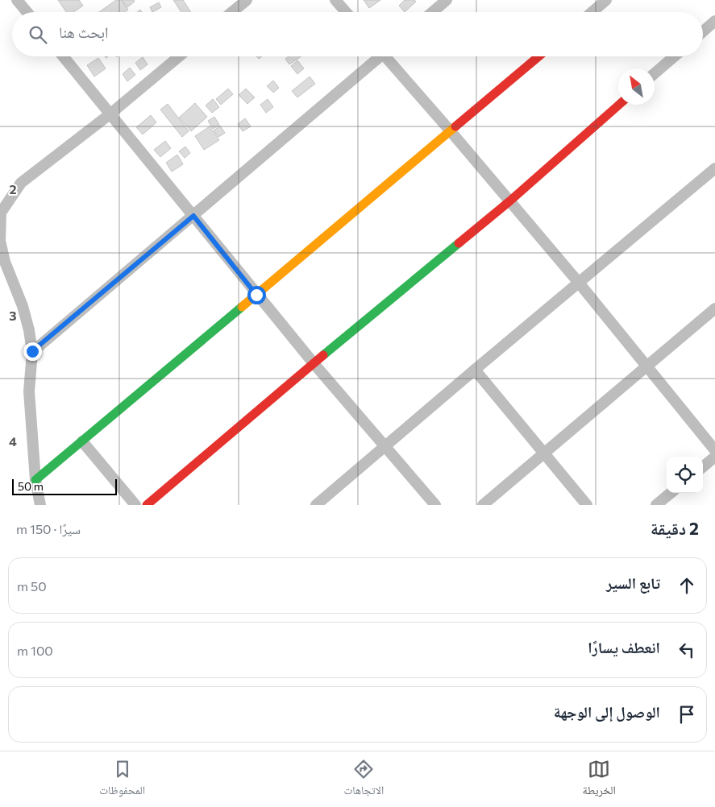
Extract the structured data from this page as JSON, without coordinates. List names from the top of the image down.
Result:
{
  "scale_bar": "50 m",
  "north": "top left",
  "page": {
    "search": "ابحث هنا",
    "scale": "50 m",
    "heading": ["2 دقيقة", "سيرًا · 150 m"],
    "list": [
      ["تابع السير", "50 m"],
      ["انعطف يسارًا", "100 m"],
      "الوصول إلى الوجهة"
    ],
    "nav": ["الخريطة", "الاتجاهات", "المحفوظات"]
  },
  "grid": {
    "rows": ["2", "3", "4"]
  }
}
